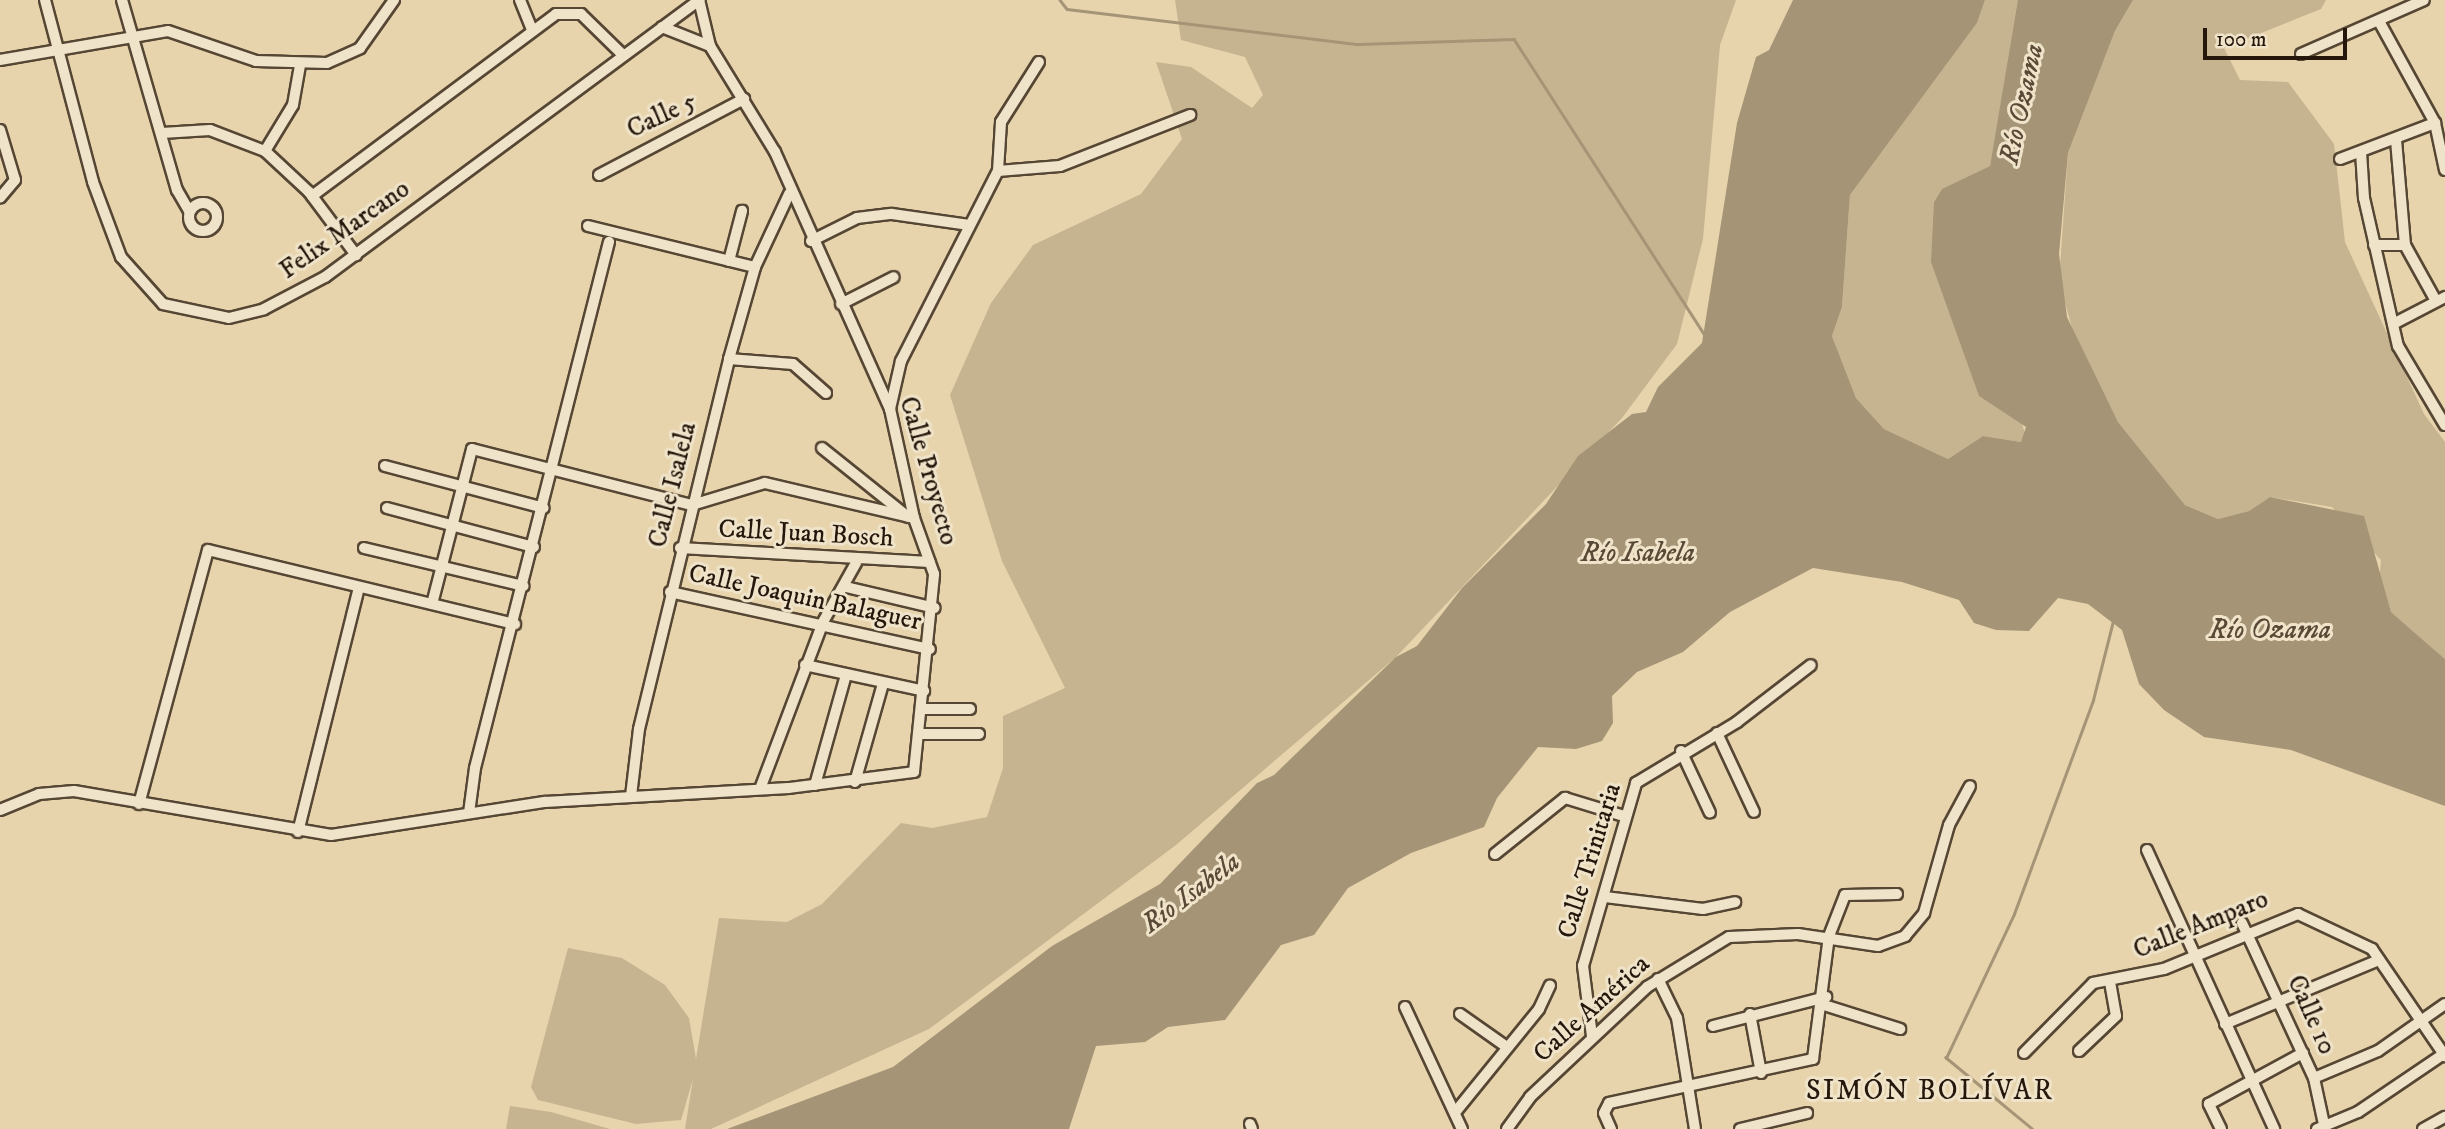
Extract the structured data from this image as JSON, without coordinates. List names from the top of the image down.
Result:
{
  "streets": {
    "street": [
      "Calle 5",
      "Felix Marcano",
      "Calle Proyecto",
      "Calle Isalela",
      "Calle Juan Bosch",
      "Calle Joaquin Balaguer",
      "Calle Trinitaria",
      "Calle Amparo",
      "Calle América",
      "Calle 10"
    ]
  },
  "crossings": [
    ["Calle 5", "Calle Proyecto"],
    ["Felix Marcano", "Calle Proyecto"],
    ["Calle Proyecto", "Calle Isalela"],
    ["Calle Proyecto", "Calle Juan Bosch"],
    ["Calle Proyecto", "Calle Joaquin Balaguer"],
    ["Calle Isalela", "Calle Juan Bosch"],
    ["Calle Isalela", "Calle Joaquin Balaguer"],
    ["Calle Trinitaria", "Calle América"],
    ["Calle Amparo", "Calle 10"]
  ],
  "districts": ["SIMÓN BOLÍVAR"],
  "water": ["Río Ozama", "Río Isabela"],
  "scale_bar": "100 m"
}
